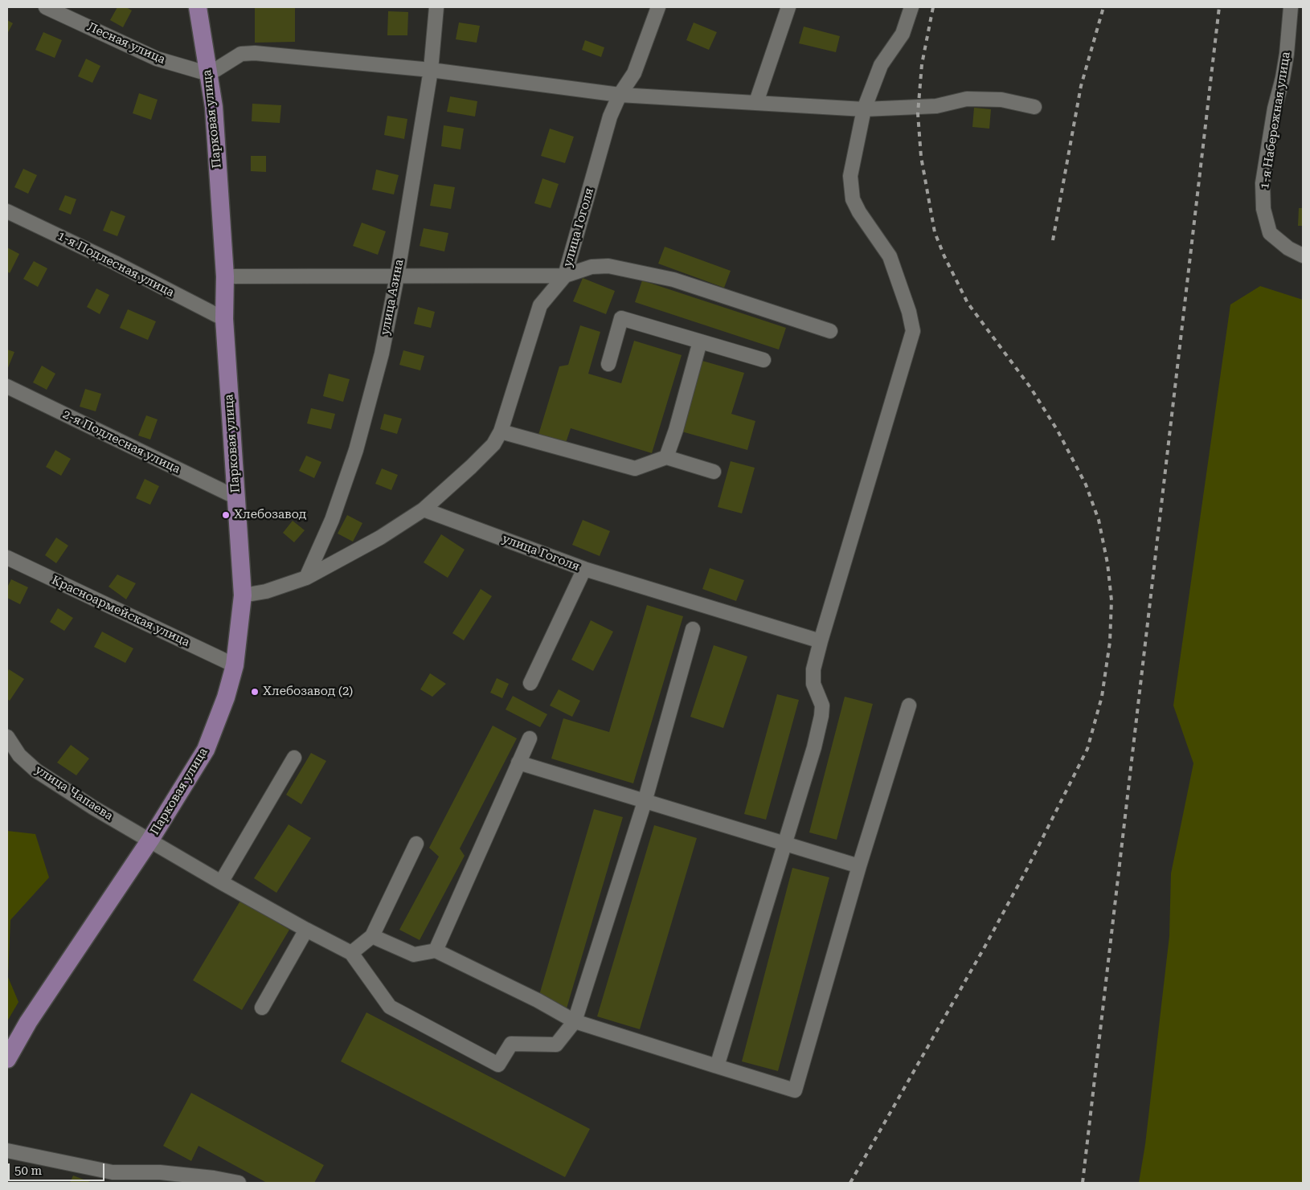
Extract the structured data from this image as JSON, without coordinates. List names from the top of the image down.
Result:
{
  "streets": {
    "main road": ["Парковая улица"],
    "street": [
      "Лесная улица",
      "1-я Набережная улица",
      "улица Гоголя",
      "1-я Подлесная улица",
      "улица Азина",
      "2-я Подлесная улица",
      "Красноармейская улица",
      "улица Чапаева"
    ]
  },
  "crossings": [
    ["Лесная улица", "Парковая улица"],
    ["Парковая улица", "улица Гоголя"],
    ["Парковая улица", "1-я Подлесная улица"],
    ["Парковая улица", "2-я Подлесная улица"],
    ["Парковая улица", "Красноармейская улица"],
    ["Парковая улица", "улица Чапаева"],
    ["улица Гоголя", "улица Азина"]
  ],
  "places": ["Хлебозавод", "Хлебозавод (2)"],
  "scale_bar": "50 m"
}
